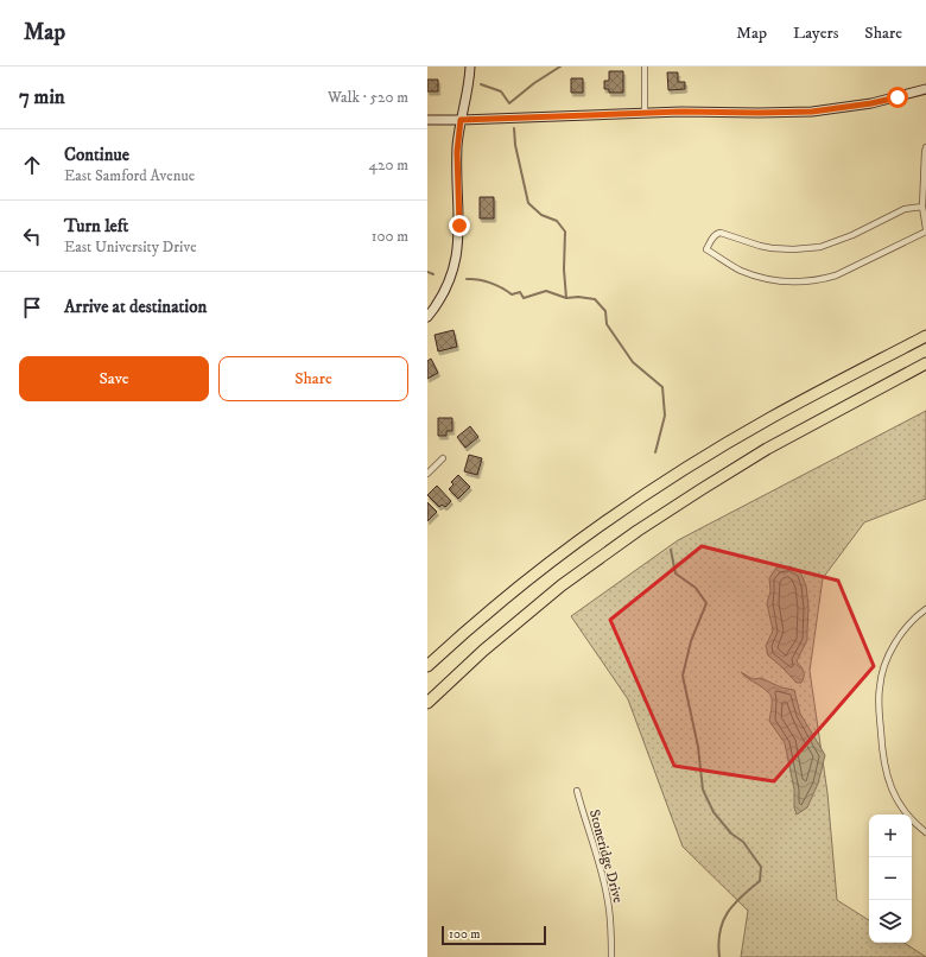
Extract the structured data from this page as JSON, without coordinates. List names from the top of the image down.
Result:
{
  "streets": {
    "street": ["Stoneridge Drive"]
  },
  "scale_bar": "100 m",
  "page": {
    "header": "Map",
    "nav": ["Map", "Layers", "Share"],
    "heading": ["7 min", "Walk · 520 m"],
    "list": [
      ["Continue", "East Samford Avenue", "420 m"],
      ["Turn left", "East University Drive", "100 m"],
      "Arrive at destination"
    ],
    "buttons": ["Save", "Share"],
    "map_buttons": ["+", "−"],
    "scale": "100 m"
  }
}
